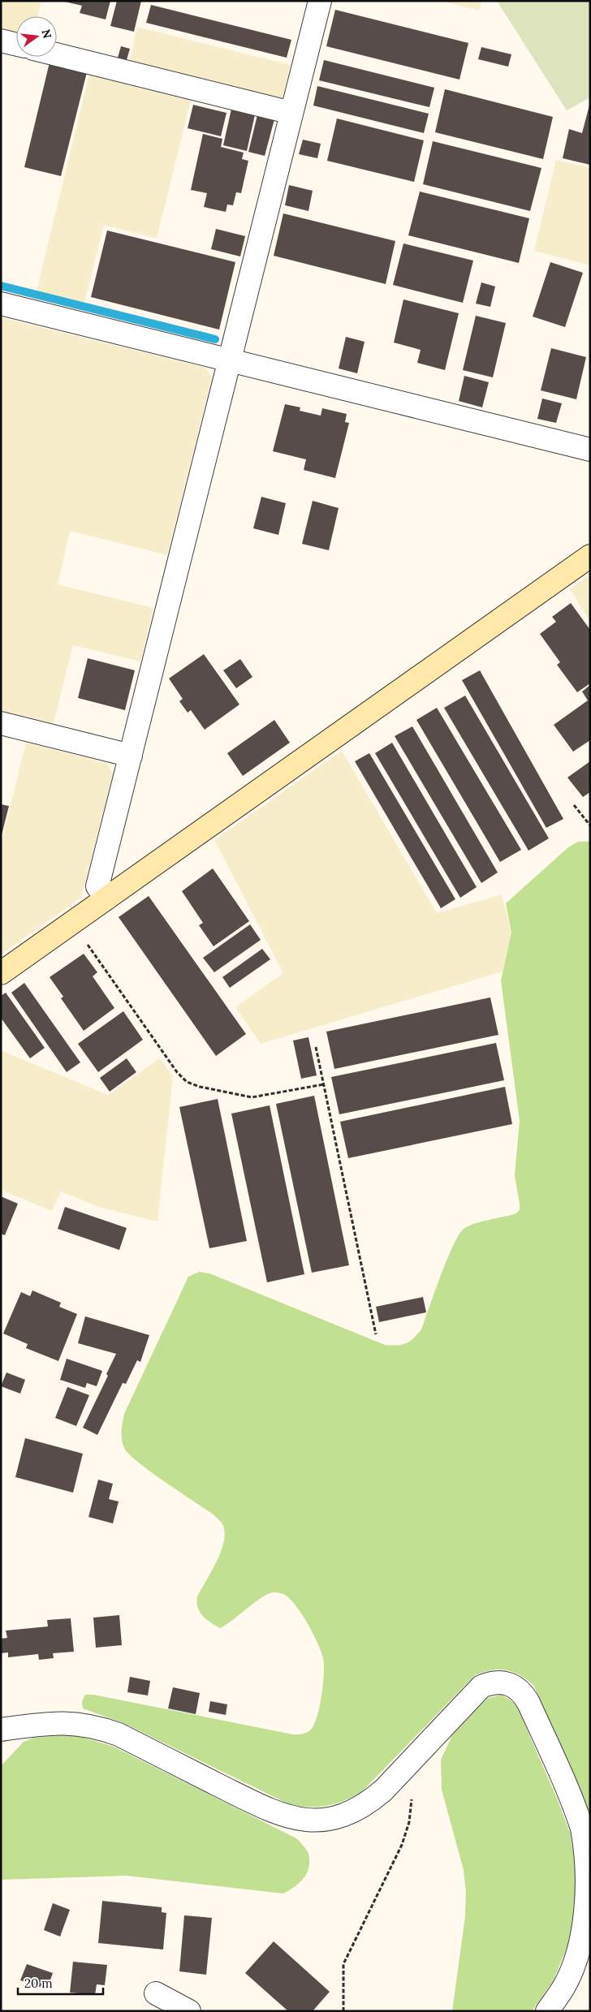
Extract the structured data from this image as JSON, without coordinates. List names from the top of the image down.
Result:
{
  "scale_bar": "20 m",
  "north": "right"
}
